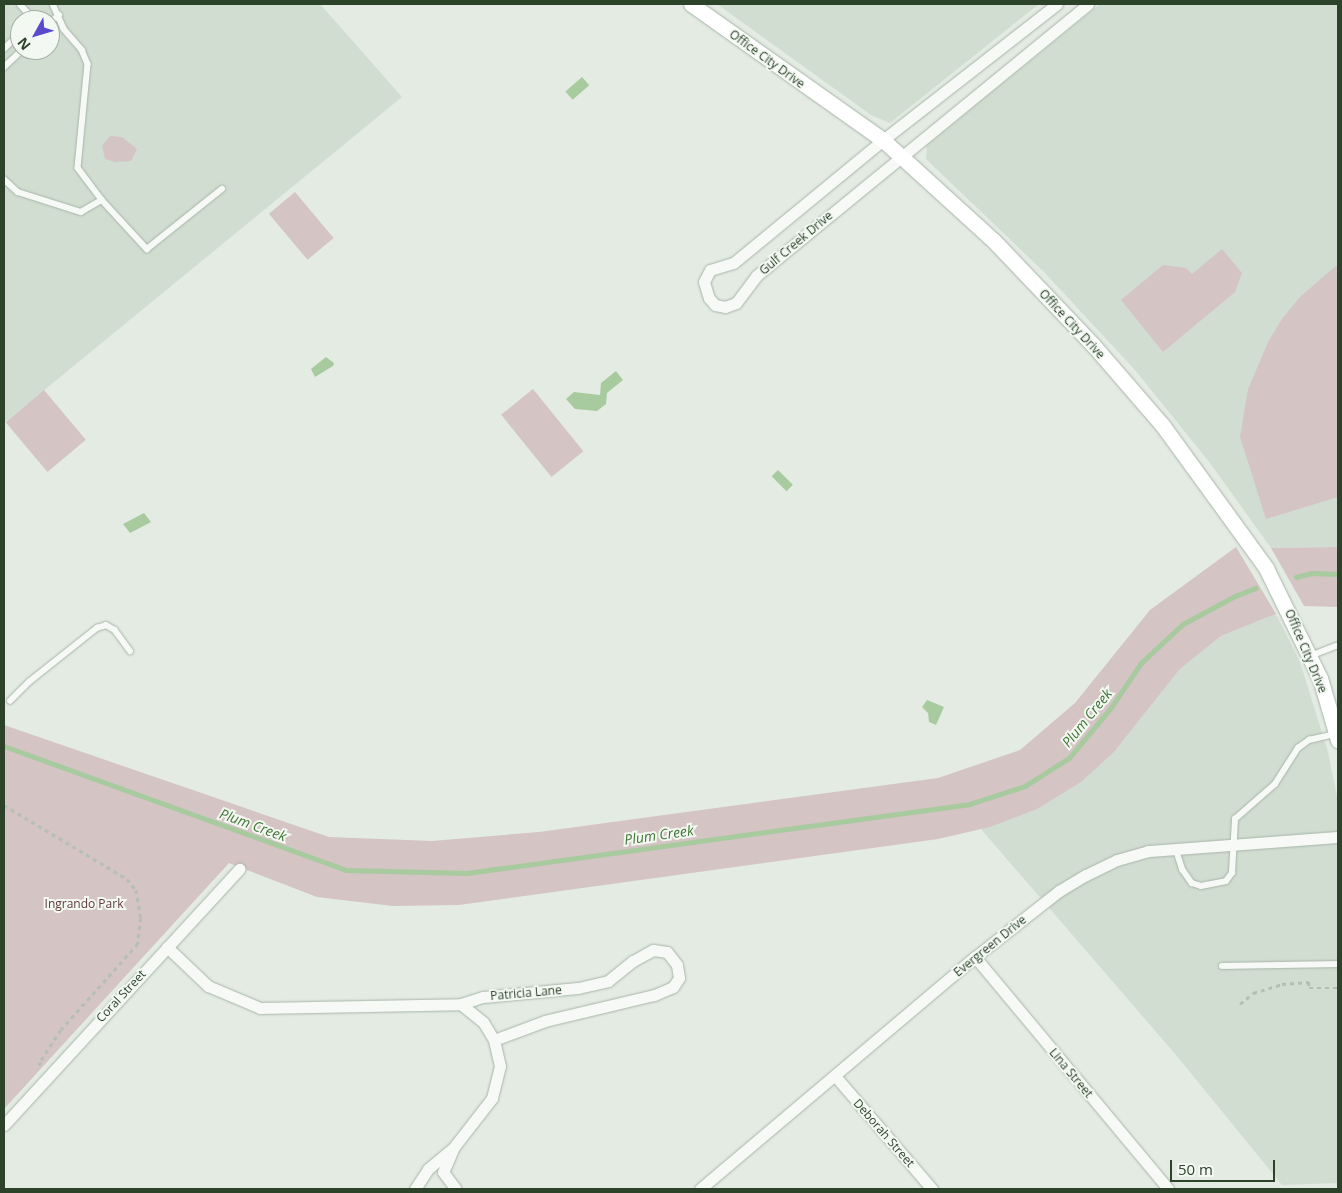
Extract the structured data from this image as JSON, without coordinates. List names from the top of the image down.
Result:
{
  "streets": {
    "street": [
      "Office City Drive",
      "Gulf Creek Drive",
      "Evergreen Drive",
      "Patricia Lane",
      "Coral Street",
      "Lina Street",
      "Deborah Street"
    ]
  },
  "crossings": [
    ["Office City Drive", "Gulf Creek Drive"],
    ["Evergreen Drive", "Lina Street"],
    ["Evergreen Drive", "Deborah Street"],
    ["Patricia Lane", "Coral Street"]
  ],
  "water": ["Plum Creek"],
  "parks": ["Ingrando Park"],
  "scale_bar": "50 m",
  "north": "bottom left"
}
